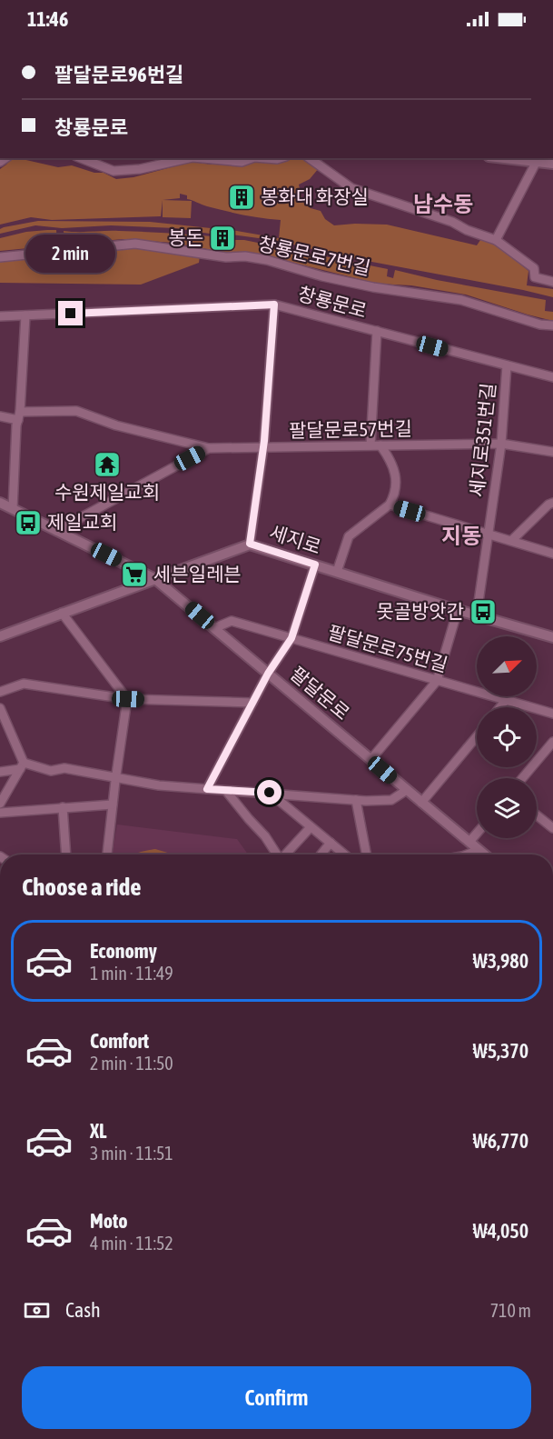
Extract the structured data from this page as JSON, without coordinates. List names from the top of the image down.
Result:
{
  "streets": {
    "street": [
      "창룡문로7번길",
      "창룡문로",
      "팔달문로57번길",
      "세지로351번길",
      "세지로",
      "팔달문로75번길",
      "팔달문로"
    ]
  },
  "crossings": [
    ["창룡문로", "세지로351번길"],
    ["팔달문로57번길", "세지로351번길"],
    ["팔달문로57번길", "팔달문로"],
    ["세지로351번길", "세지로"],
    ["세지로", "팔달문로"],
    ["팔달문로75번길", "팔달문로"]
  ],
  "districts": ["남수동", "지동"],
  "places": {
    "building": ["봉화대 화장실", "봉돈"],
    "temple": ["수원제일교회"],
    "bus stop": ["제일교회", "못골방앗간"],
    "supermarket": ["세븐일레븐"]
  },
  "north": "top right",
  "page": {
    "status": "11:46",
    "banner": ["팔달문로96번길", "창룡문로"],
    "bubble": "2 min",
    "heading": "Choose a ride",
    "list": [
      {
        "name": "Economy",
        "note": "1 min · 11:49",
        "value": "₩3,980"
      },
      {
        "name": "Comfort",
        "note": "2 min · 11:50",
        "value": "₩5,370"
      },
      {
        "name": "XL",
        "note": "3 min · 11:51",
        "value": "₩6,770"
      },
      {
        "name": "Moto",
        "note": "4 min · 11:52",
        "value": "₩4,050"
      }
    ],
    "pay": ["Cash", "710 m"],
    "buttons": "Confirm"
  }
}
